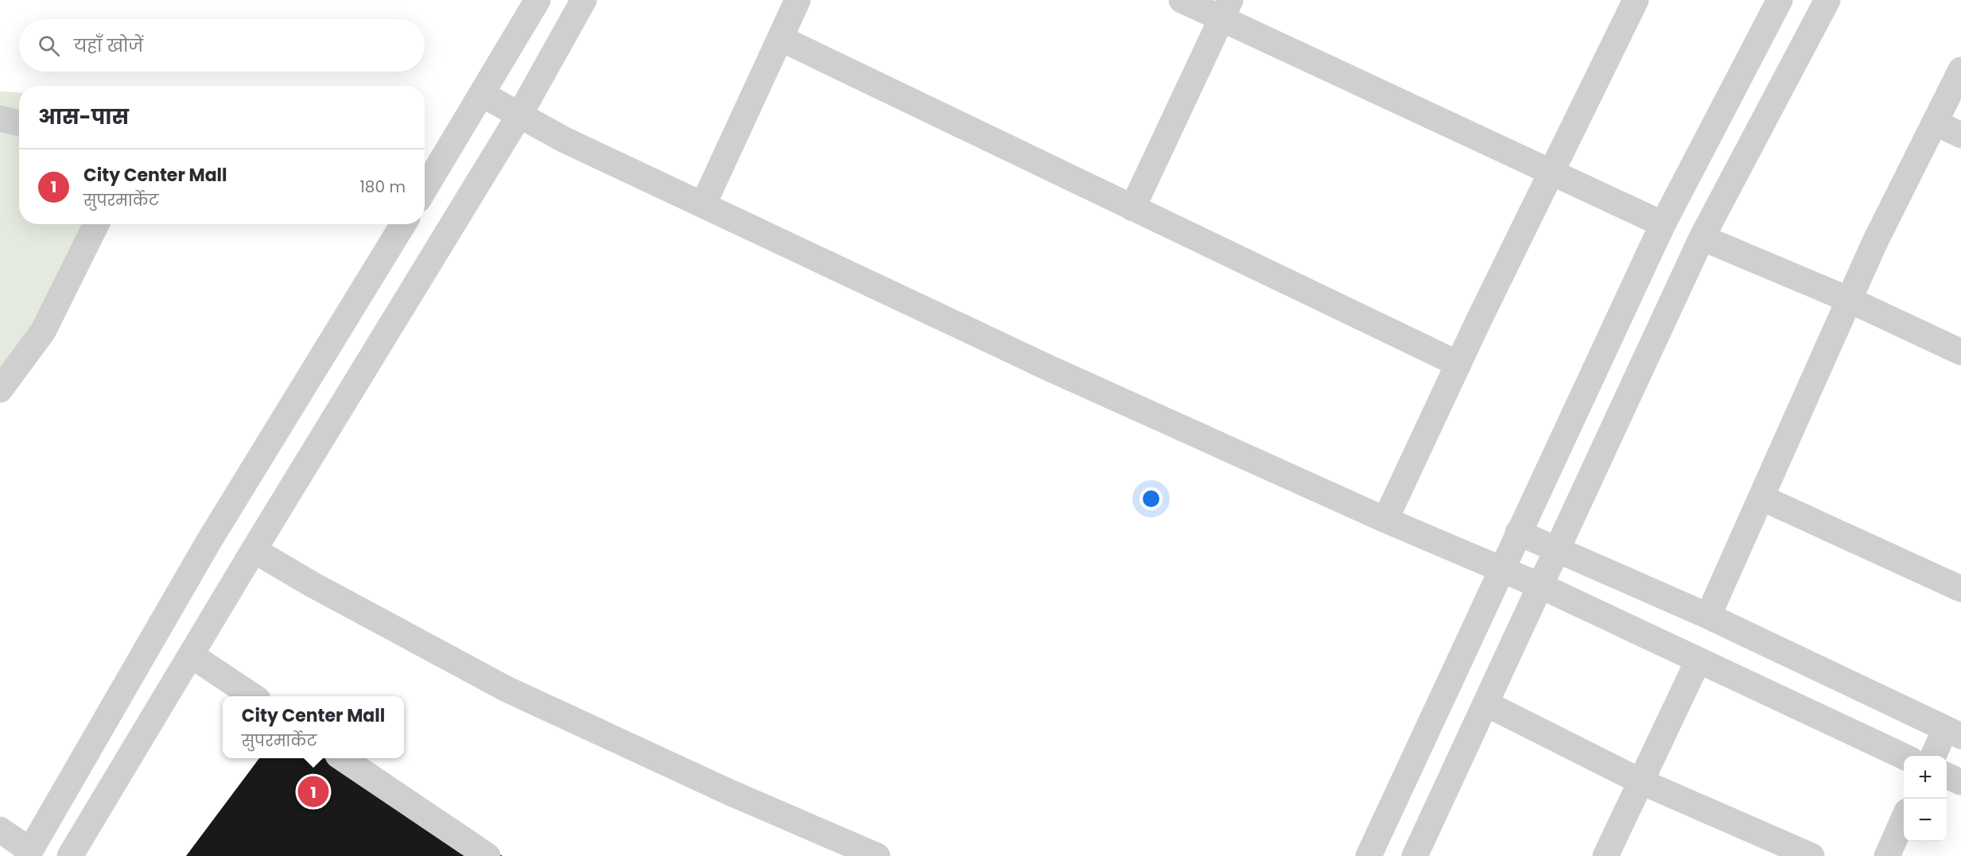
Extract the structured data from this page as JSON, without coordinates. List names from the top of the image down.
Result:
{
  "page": {
    "search": "यहाँ खोजें",
    "heading": "आस-पास",
    "list": [
      {
        "mark": "1",
        "name": "City Center Mall",
        "note": "सुपरमार्केट",
        "value": "180 m"
      }
    ],
    "popup": ["City Center Mall", "सुपरमार्केट"],
    "map_buttons": ["+", "−"],
    "pins": "1"
  }
}
